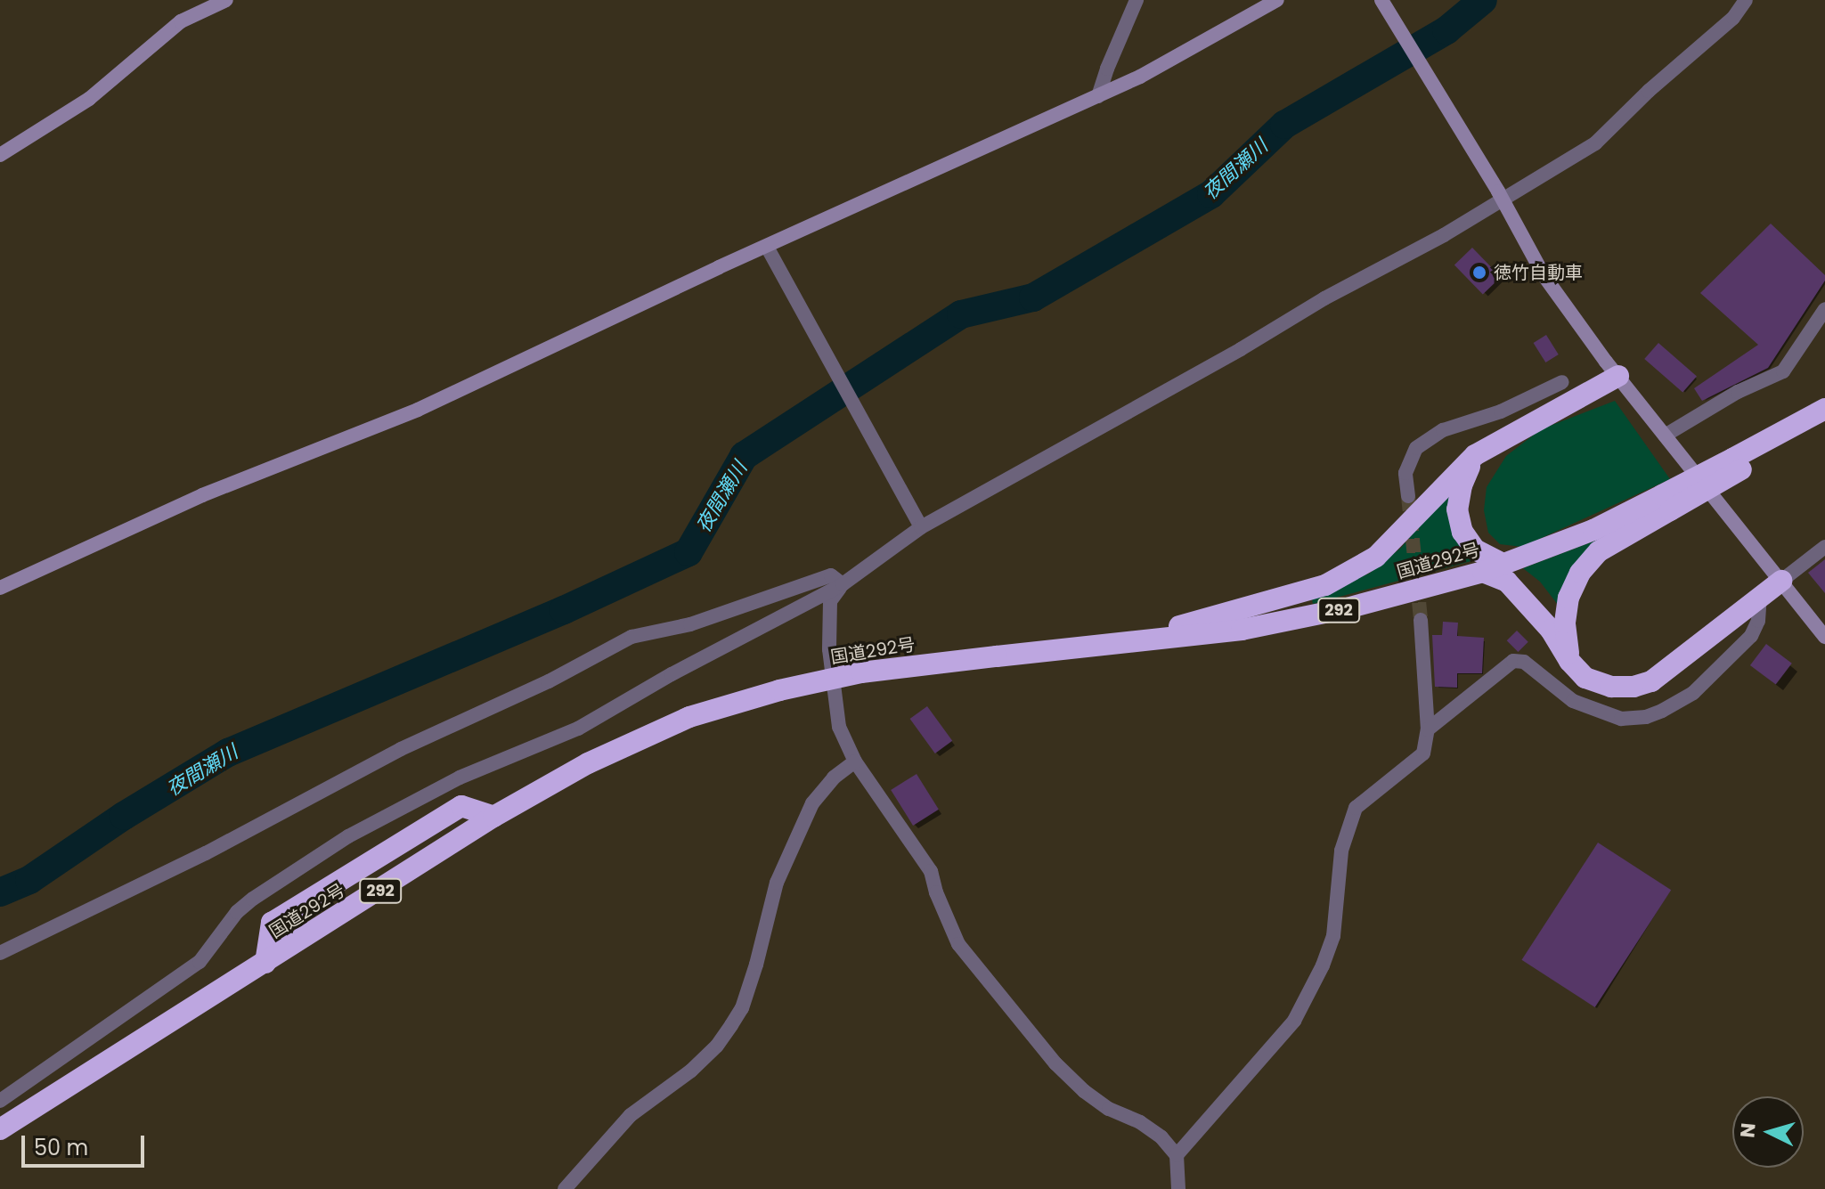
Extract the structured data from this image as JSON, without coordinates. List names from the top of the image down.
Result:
{
  "streets": {
    "highway": ["国道292号", "292"]
  },
  "water": ["夜間瀬川"],
  "places": ["徳竹自動車"],
  "scale_bar": "50 m",
  "north": "left"
}
